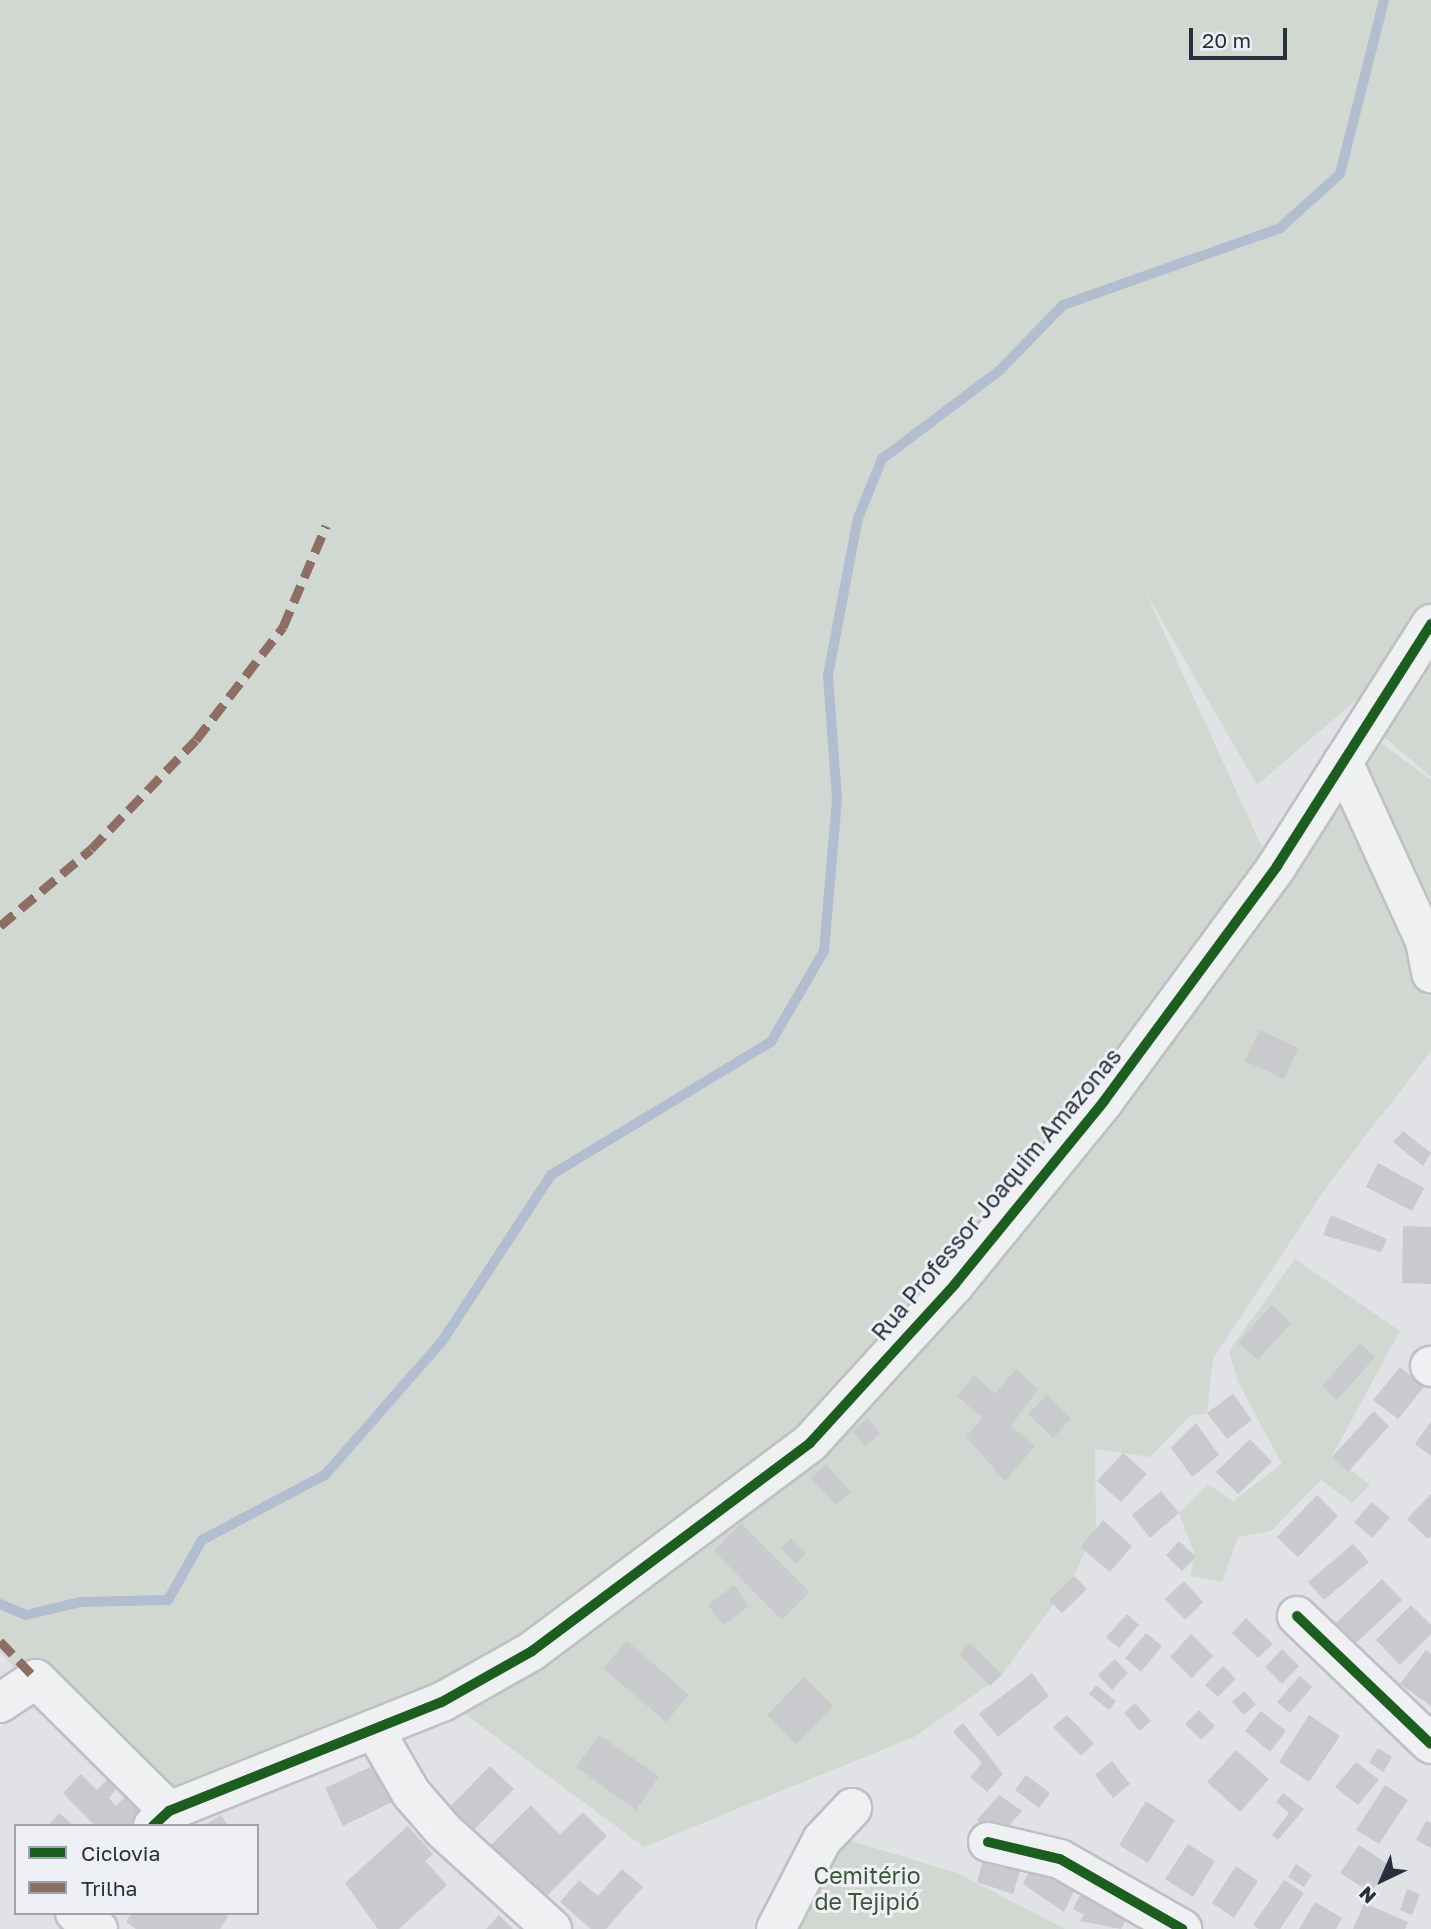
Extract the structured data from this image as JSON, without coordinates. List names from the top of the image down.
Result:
{
  "streets": {
    "street": ["Rua Professor Joaquim Amazonas"]
  },
  "parks": ["Cemitério de Tejipió"],
  "legend": ["Ciclovia", "Trilha"],
  "scale_bar": "20 m",
  "north": "bottom left"
}
